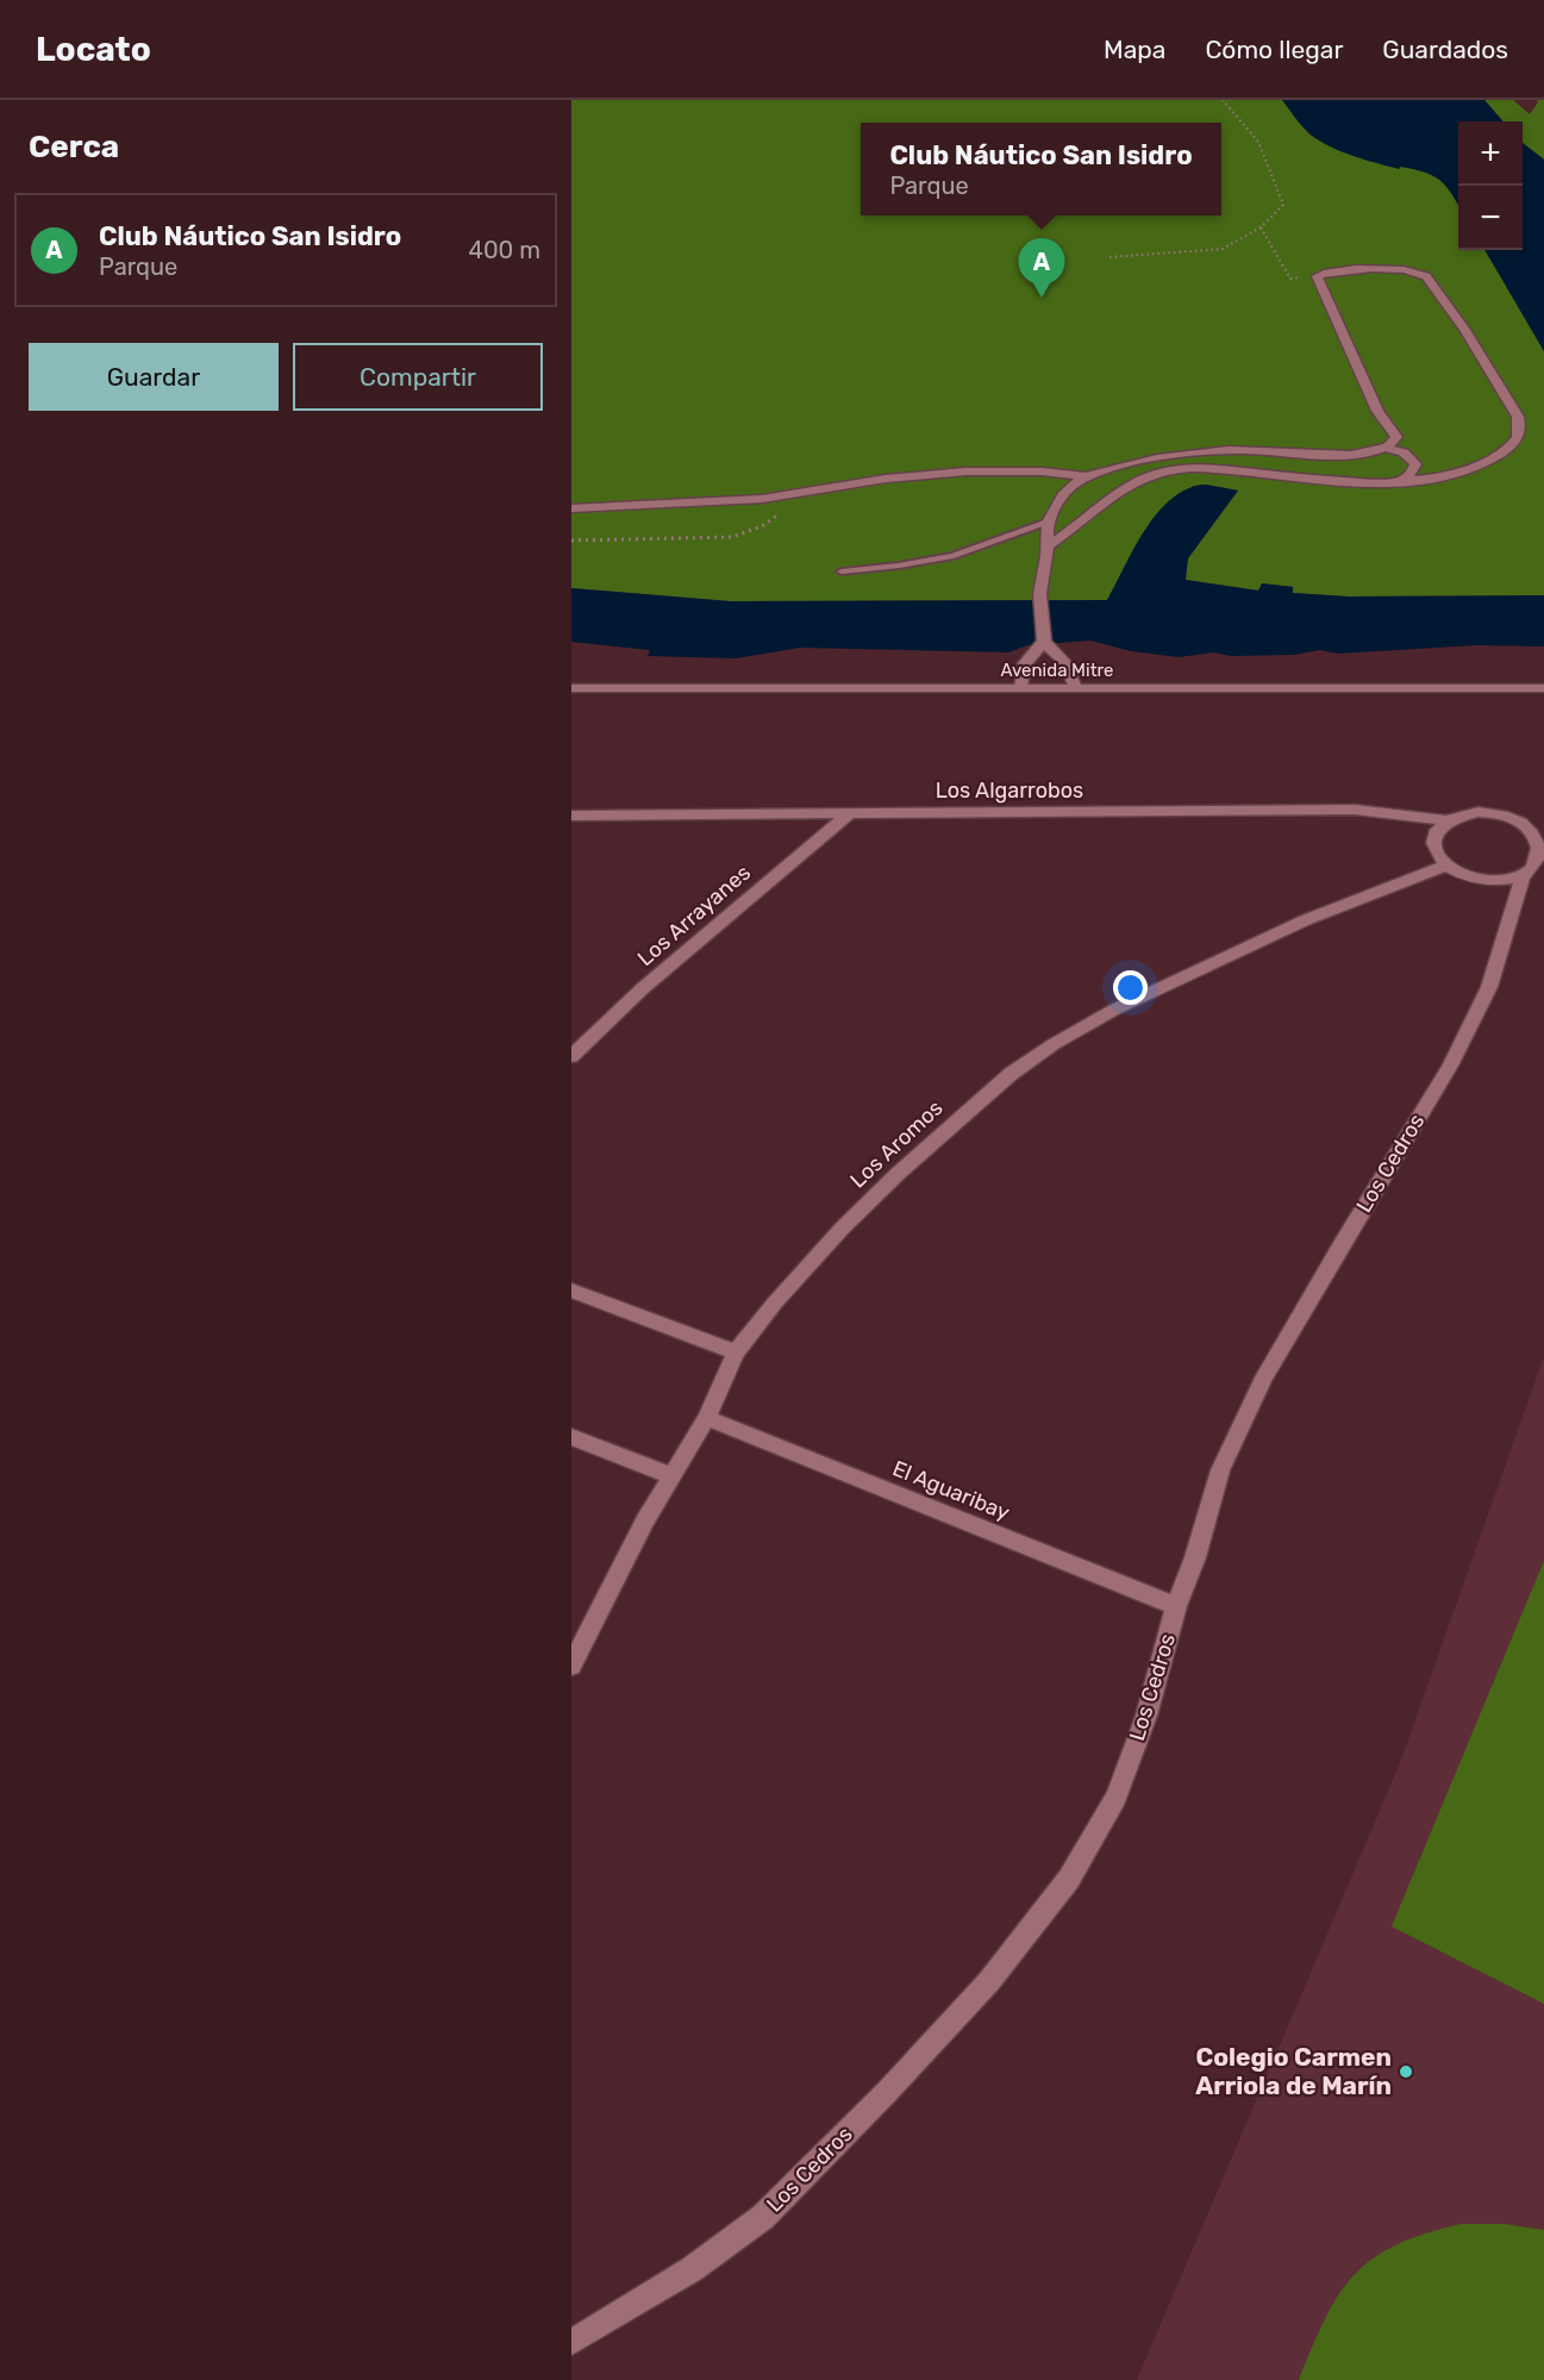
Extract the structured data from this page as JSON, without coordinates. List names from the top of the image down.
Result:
{
  "streets": {
    "street": [
      "Avenida Mitre",
      "Los Algarrobos",
      "Los Arrayanes",
      "Los Aromos",
      "Los Cedros",
      "El Aguaribay"
    ]
  },
  "crossings": [
    ["Los Algarrobos", "Los Arrayanes"],
    ["Los Algarrobos", "Los Aromos"],
    ["Los Algarrobos", "Los Cedros"],
    ["Los Aromos", "Los Cedros"],
    ["Los Aromos", "El Aguaribay"],
    ["Los Cedros", "El Aguaribay"]
  ],
  "places": ["Colegio Carmen Arriola de Marín"],
  "page": {
    "header": "Locato",
    "nav": ["Mapa", "Cómo llegar", "Guardados"],
    "heading": "Cerca",
    "map_buttons": ["+", "−"],
    "popup": ["Club Náutico San Isidro", "Parque"],
    "list": [
      {
        "mark": "A",
        "name": "Club Náutico San Isidro",
        "note": "Parque",
        "value": "400 m"
      }
    ],
    "pins": "A",
    "buttons": ["Guardar", "Compartir"]
  }
}
